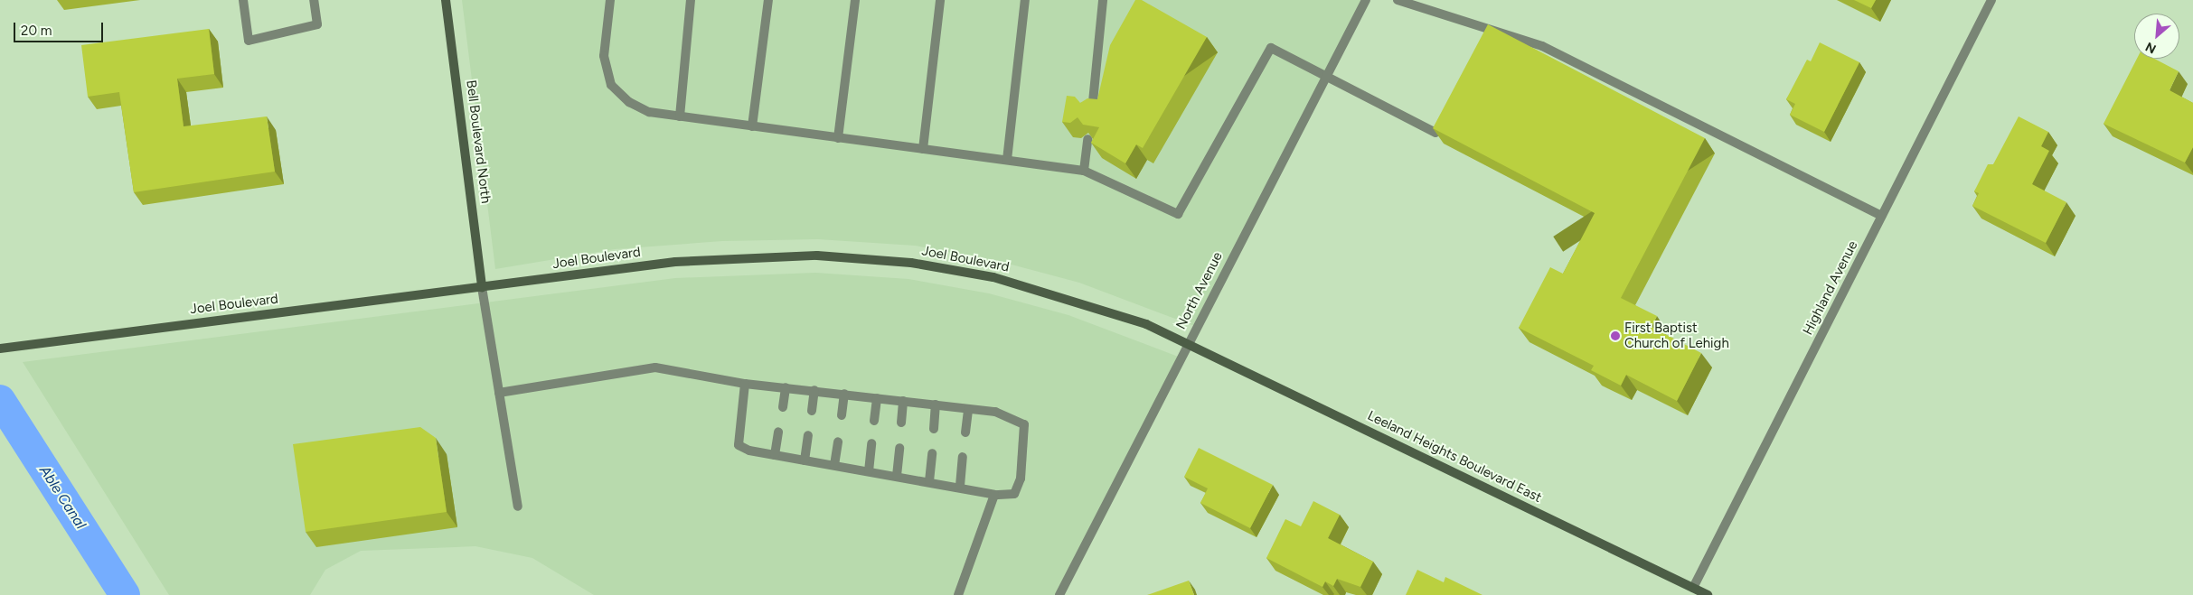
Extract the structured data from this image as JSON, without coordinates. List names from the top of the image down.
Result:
{
  "streets": {
    "main road": ["Bell Boulevard North", "Joel Boulevard", "Leeland Heights Boulevard East"],
    "street": ["Highland Avenue", "North Avenue"]
  },
  "crossings": [
    ["Bell Boulevard North", "Joel Boulevard"],
    ["Joel Boulevard", "North Avenue"],
    ["Joel Boulevard", "Leeland Heights Boulevard East"],
    ["Highland Avenue", "Leeland Heights Boulevard East"],
    ["North Avenue", "Leeland Heights Boulevard East"]
  ],
  "water": ["Able Canal"],
  "places": ["First Baptist Church of Lehigh"],
  "scale_bar": "20 m",
  "north": "bottom left"
}
